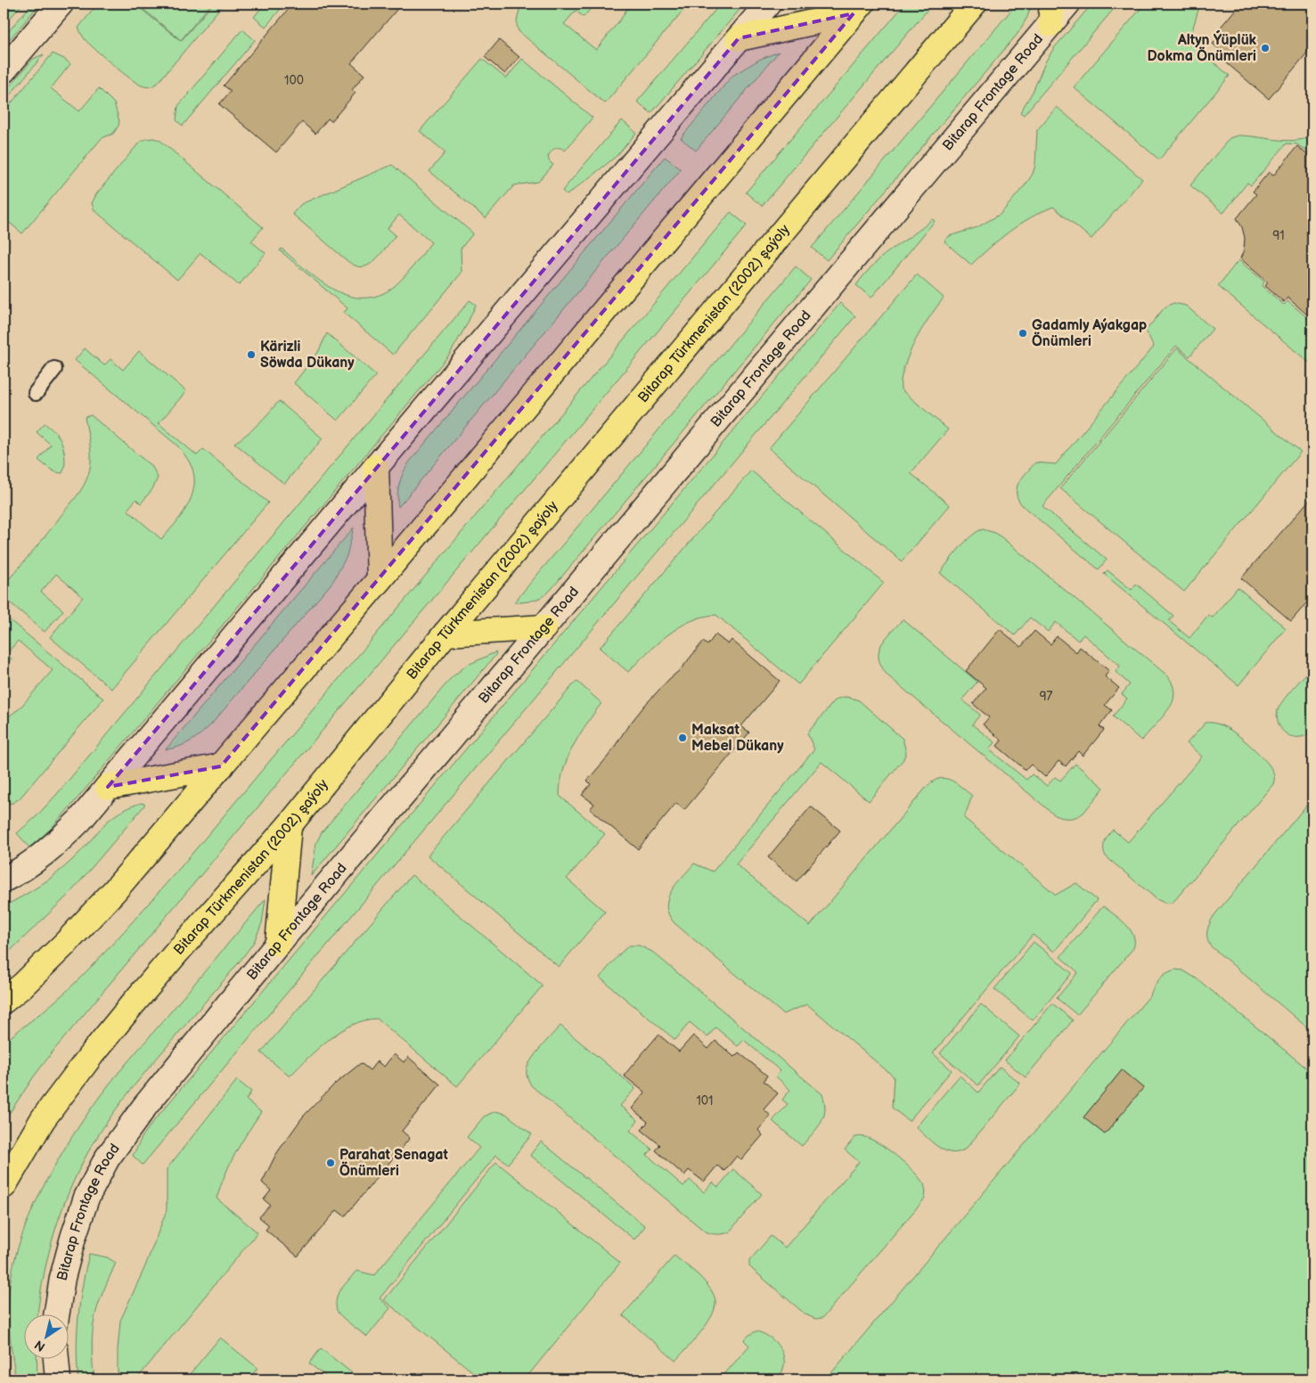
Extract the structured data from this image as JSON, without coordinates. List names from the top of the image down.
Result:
{
  "streets": {
    "main road": ["Bitarap Türkmenistan (2002) şaýoly"],
    "street": ["Bitarap Frontage Road"]
  },
  "places": [
    "Altyn Ýüplük Dokma Önümleri",
    "Gadamly Aýakgap Önümleri",
    "Kärizli Söwda Dükany",
    "Maksat Mebel Dükany",
    "Parahat Senagat Önümleri"
  ],
  "house_numbers": [
    "100",
    "91",
    "97",
    "101"
  ],
  "north": "bottom left"
}
